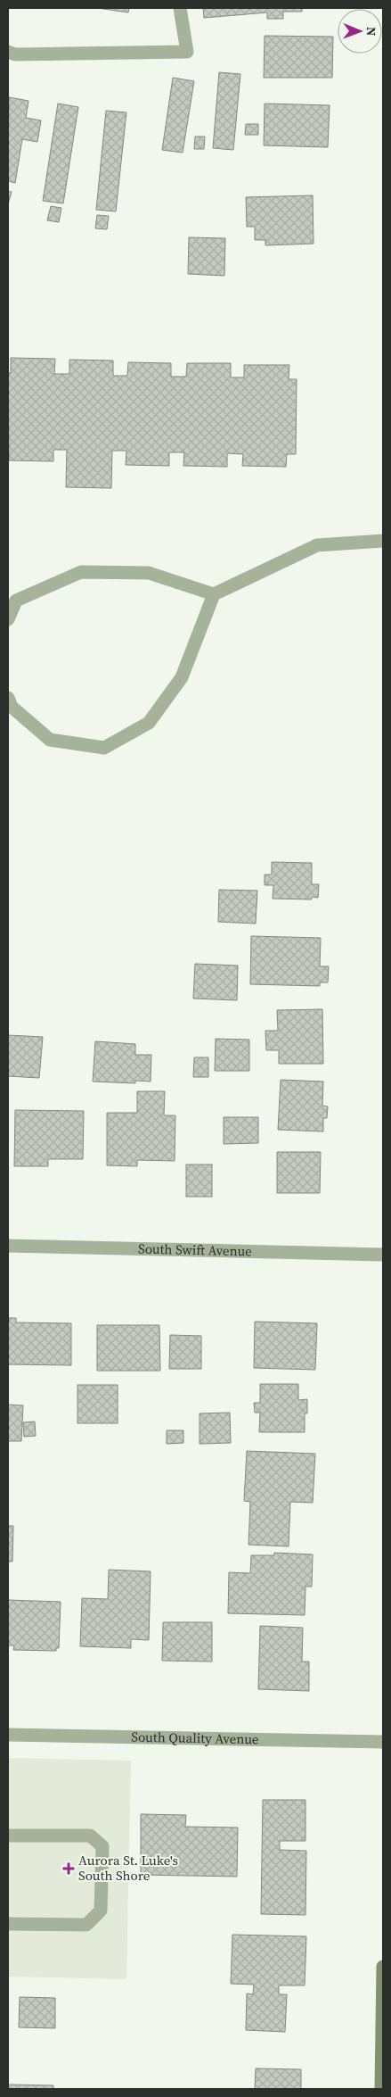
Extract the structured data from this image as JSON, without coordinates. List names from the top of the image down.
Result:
{
  "streets": {
    "street": ["South Swift Avenue", "South Quality Avenue"]
  },
  "places": {
    "health": ["Aurora St. Luke's South Shore"]
  },
  "north": "right"
}
